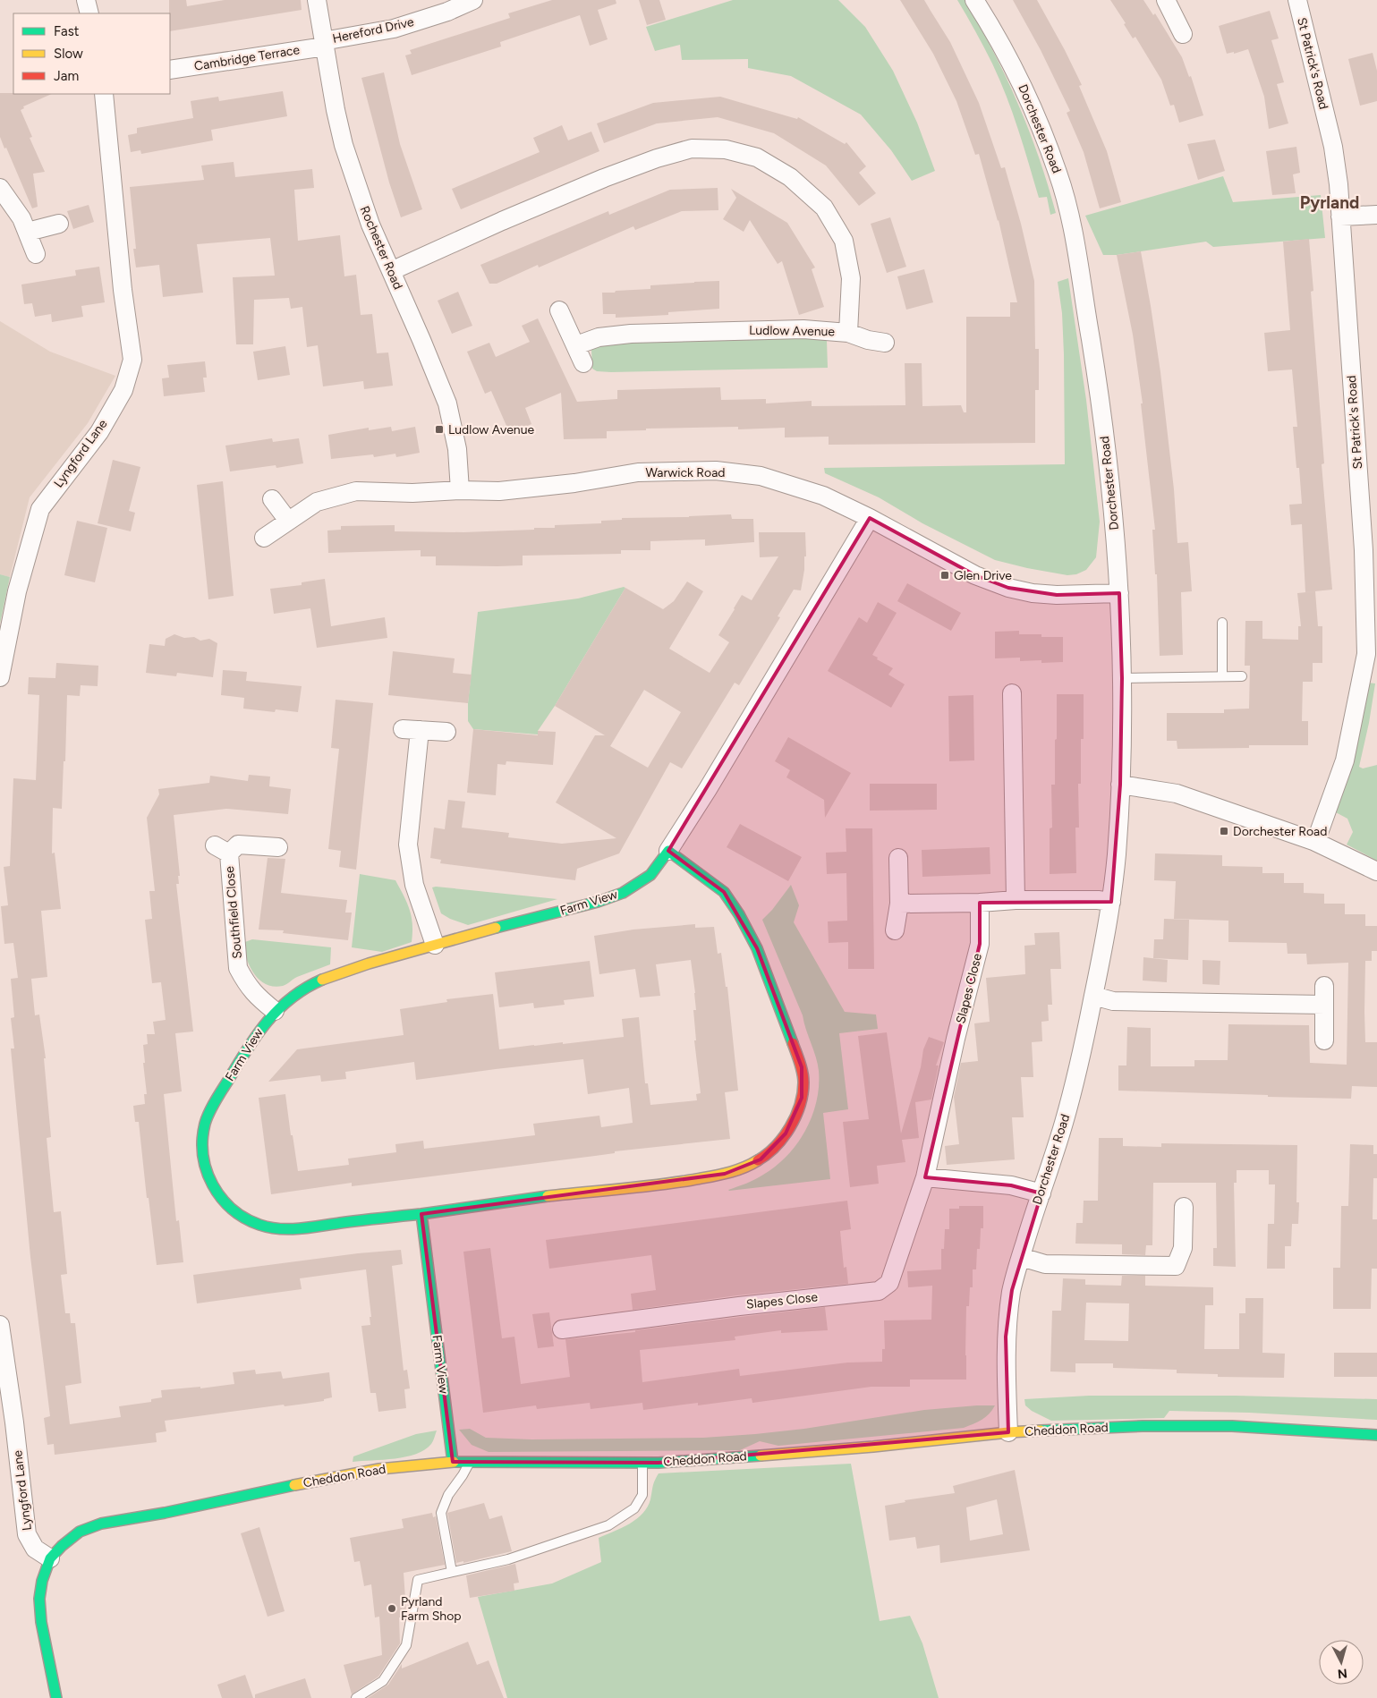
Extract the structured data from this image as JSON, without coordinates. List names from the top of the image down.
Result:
{
  "streets": {
    "street": [
      "Hereford Drive",
      "Cambridge Terrace",
      "St Patrick's Road",
      "Dorchester Road",
      "Rochester Road",
      "Ludlow Avenue",
      "Lyngford Lane",
      "Warwick Road",
      "Farm View",
      "Southfield Close",
      "Slapes Close",
      "Cheddon Road"
    ]
  },
  "crossings": [
    ["Hereford Drive", "Cambridge Terrace"],
    ["Hereford Drive", "Rochester Road"],
    ["Cambridge Terrace", "Rochester Road"],
    ["Dorchester Road", "Warwick Road"],
    ["Dorchester Road", "Cheddon Road"],
    ["Rochester Road", "Ludlow Avenue"],
    ["Rochester Road", "Warwick Road"],
    ["Lyngford Lane", "Cheddon Road"],
    ["Farm View", "Southfield Close"],
    ["Farm View", "Cheddon Road"]
  ],
  "districts": ["Pyrland"],
  "places": {
    "transit": ["Ludlow Avenue", "Glen Drive", "Dorchester Road"],
    "other": ["Pyrland Farm Shop"]
  },
  "legend": ["Fast", "Slow", "Jam"],
  "north": "bottom"
}
